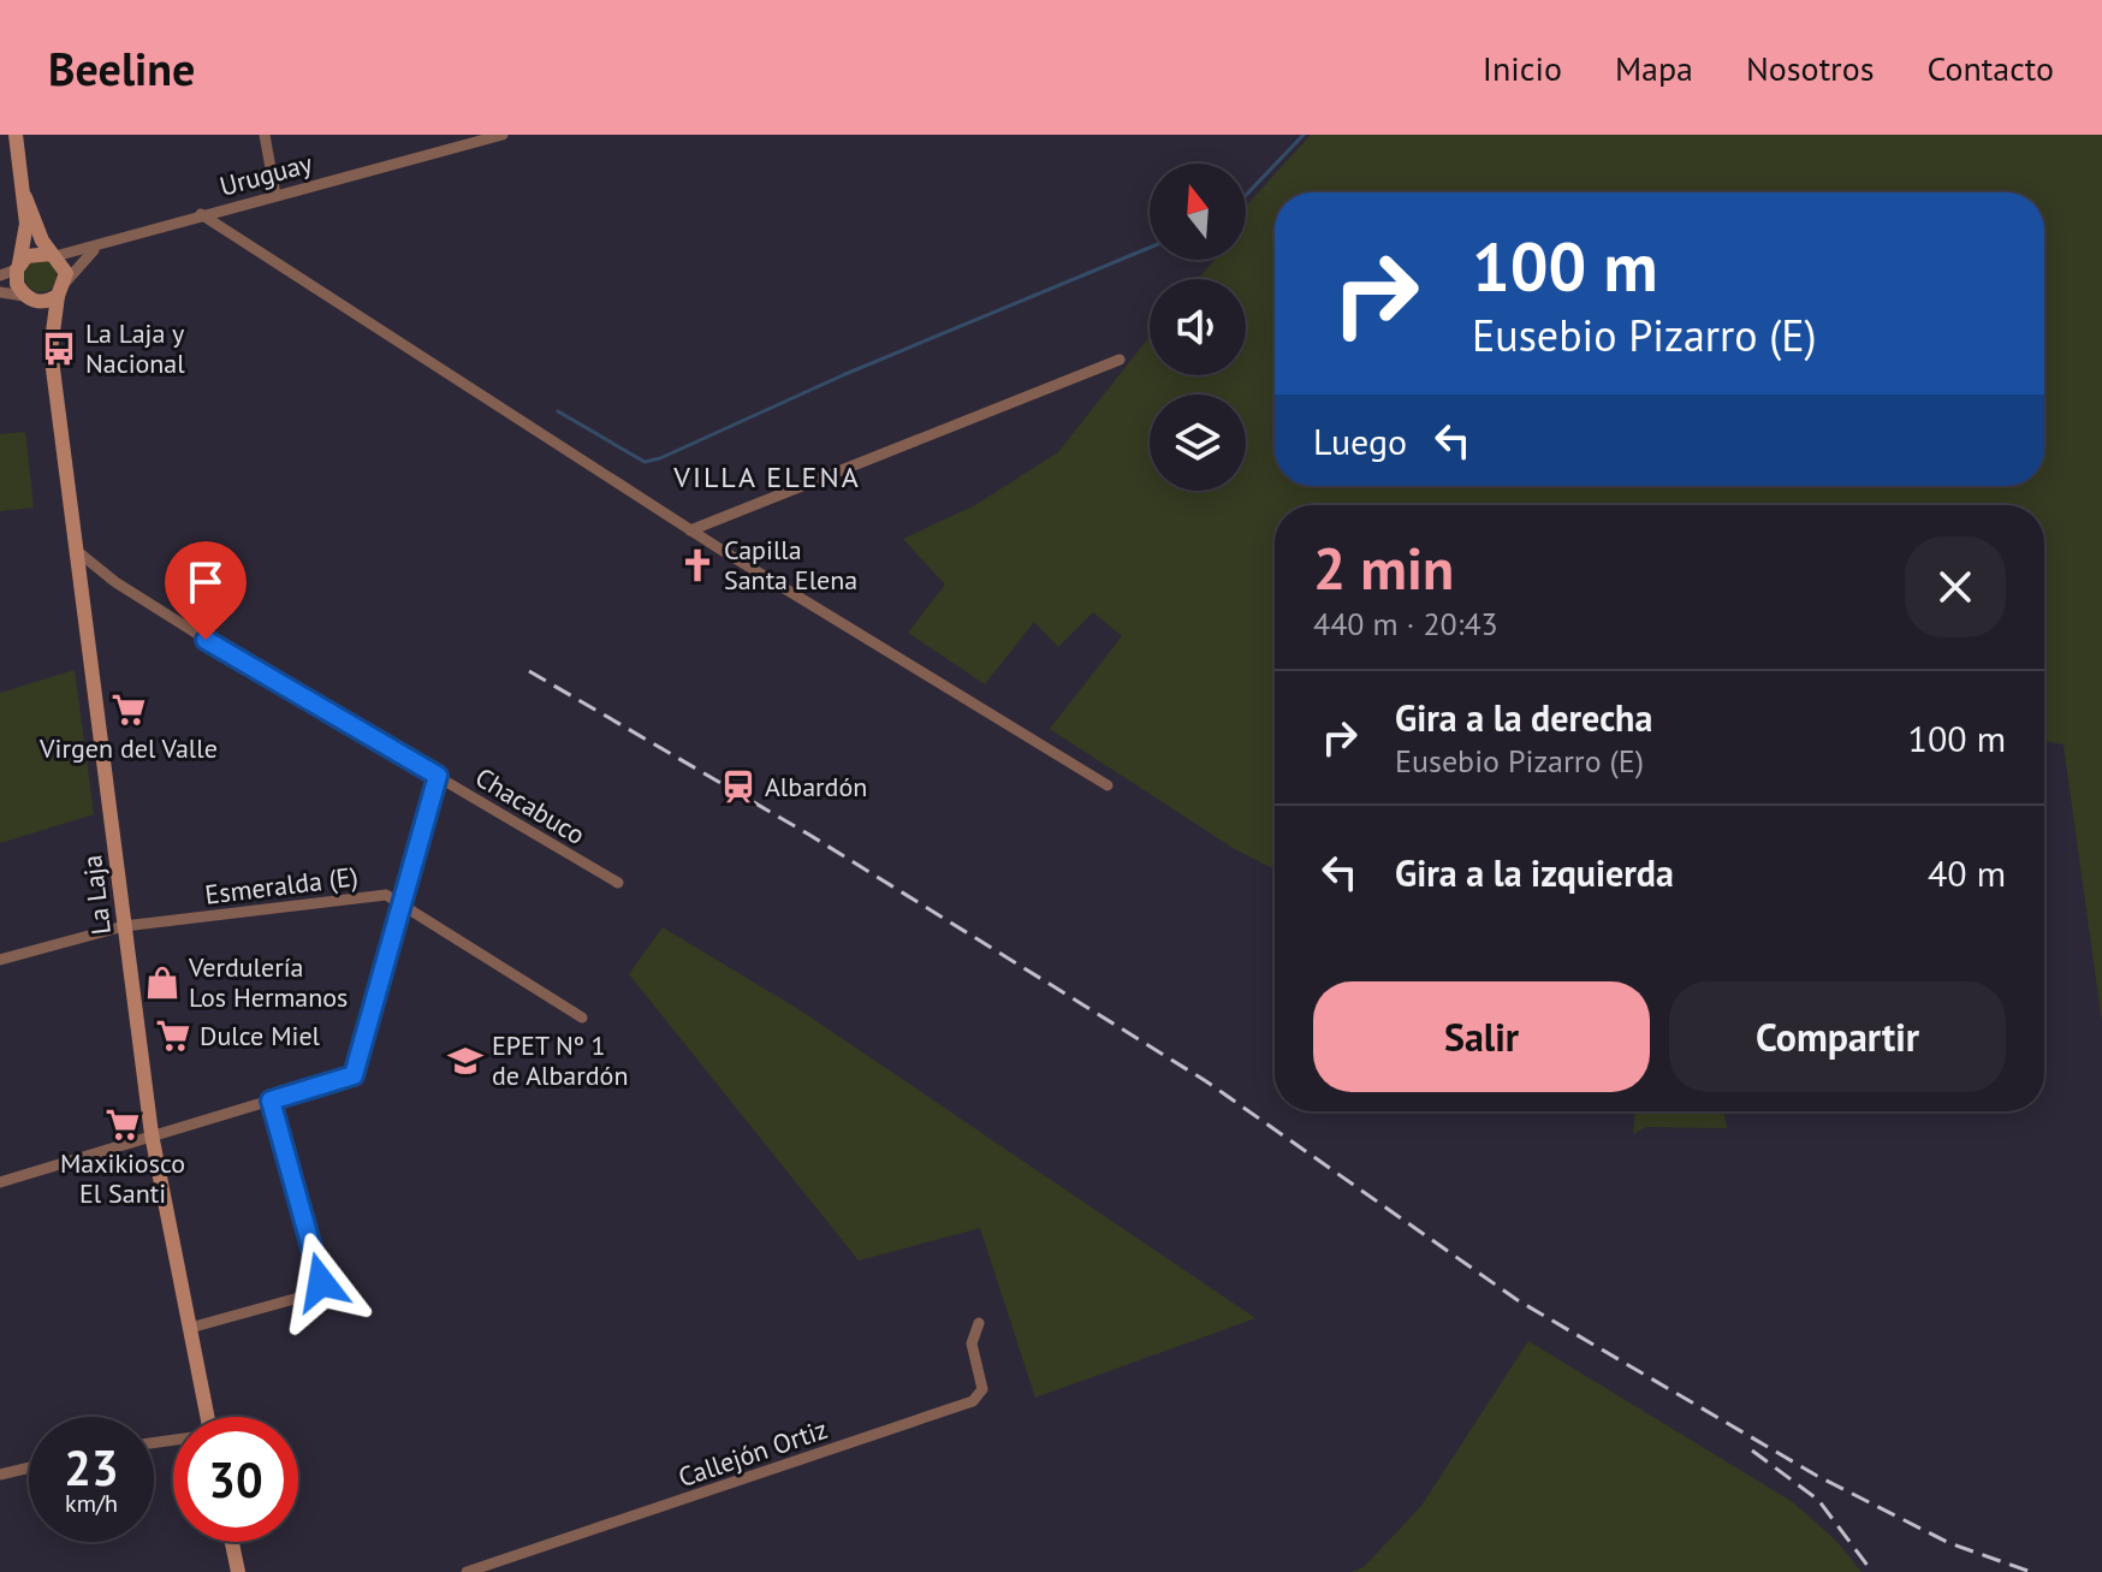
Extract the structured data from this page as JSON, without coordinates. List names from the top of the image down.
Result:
{
  "streets": {
    "main road": ["La Laja"],
    "street": [
      "Uruguay",
      "Chacabuco",
      "Esmeralda (E)",
      "Callejón Ortiz"
    ]
  },
  "crossings": [
    ["Uruguay", "La Laja"],
    ["Chacabuco", "La Laja"],
    ["Esmeralda (E)", "La Laja"]
  ],
  "districts": ["VILLA ELENA"],
  "places": {
    "bus stop": ["La Laja y Nacional"],
    "church": ["Capilla Santa Elena"],
    "supermarket": ["Virgen del Valle", "Dulce Miel", "Maxikiosco El Santi"],
    "station": ["Albardón"],
    "shop": ["Verdulería Los Hermanos"],
    "school or university": ["EPET Nº 1 de Albardón"]
  },
  "north": "top",
  "page": {
    "header": "Beeline",
    "nav": [
      "Inicio",
      "Mapa",
      "Nosotros",
      "Contacto"
    ],
    "turn": ["100 m", "Eusebio Pizarro (E)"],
    "then": "Luego",
    "heading": ["2 min", "440 m · 20:43"],
    "list": [
      {
        "name": "Gira a la derecha",
        "note": "Eusebio Pizarro (E)",
        "value": "100 m"
      },
      {
        "name": "Gira a la izquierda",
        "value": "40 m"
      }
    ],
    "buttons": ["Salir", "Compartir"],
    "speed": "23 km/h",
    "limit": "30"
  }
}
